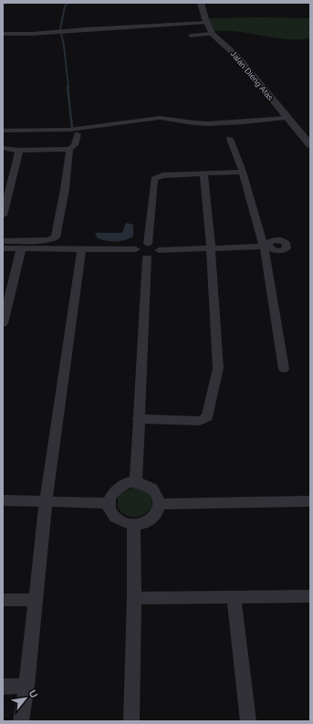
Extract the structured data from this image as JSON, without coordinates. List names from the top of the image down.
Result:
{
  "streets": {
    "street": ["Jalan Dieng Atas"]
  },
  "north": "top right"
}
